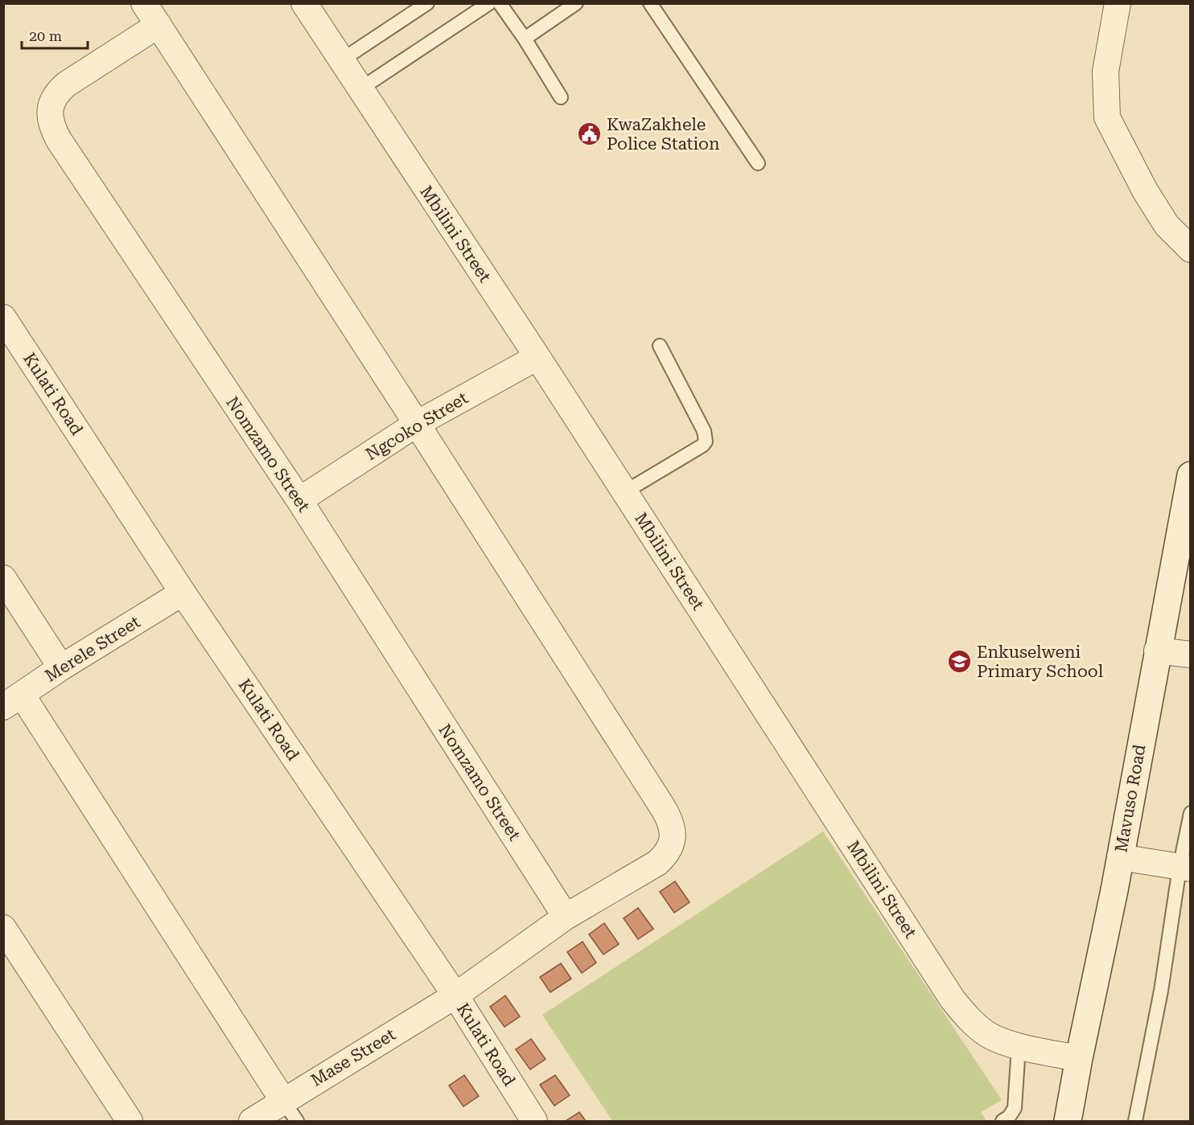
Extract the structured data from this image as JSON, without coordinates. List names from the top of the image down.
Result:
{
  "streets": {
    "street": [
      "Mbilini Street",
      "Kulati Road",
      "Ngcoko Street",
      "Nomzamo Street",
      "Merele Street",
      "Mavuso Road",
      "Mase Street"
    ]
  },
  "crossings": [
    ["Mbilini Street", "Ngcoko Street"],
    ["Mbilini Street", "Mavuso Road"],
    ["Kulati Road", "Merele Street"],
    ["Kulati Road", "Mase Street"],
    ["Ngcoko Street", "Nomzamo Street"],
    ["Ngcoko Street", "Mase Street"],
    ["Nomzamo Street", "Mase Street"]
  ],
  "places": {
    "public building": ["KwaZakhele Police Station"],
    "school or university": ["Enkuselweni Primary School"]
  },
  "scale_bar": "20 m"
}
